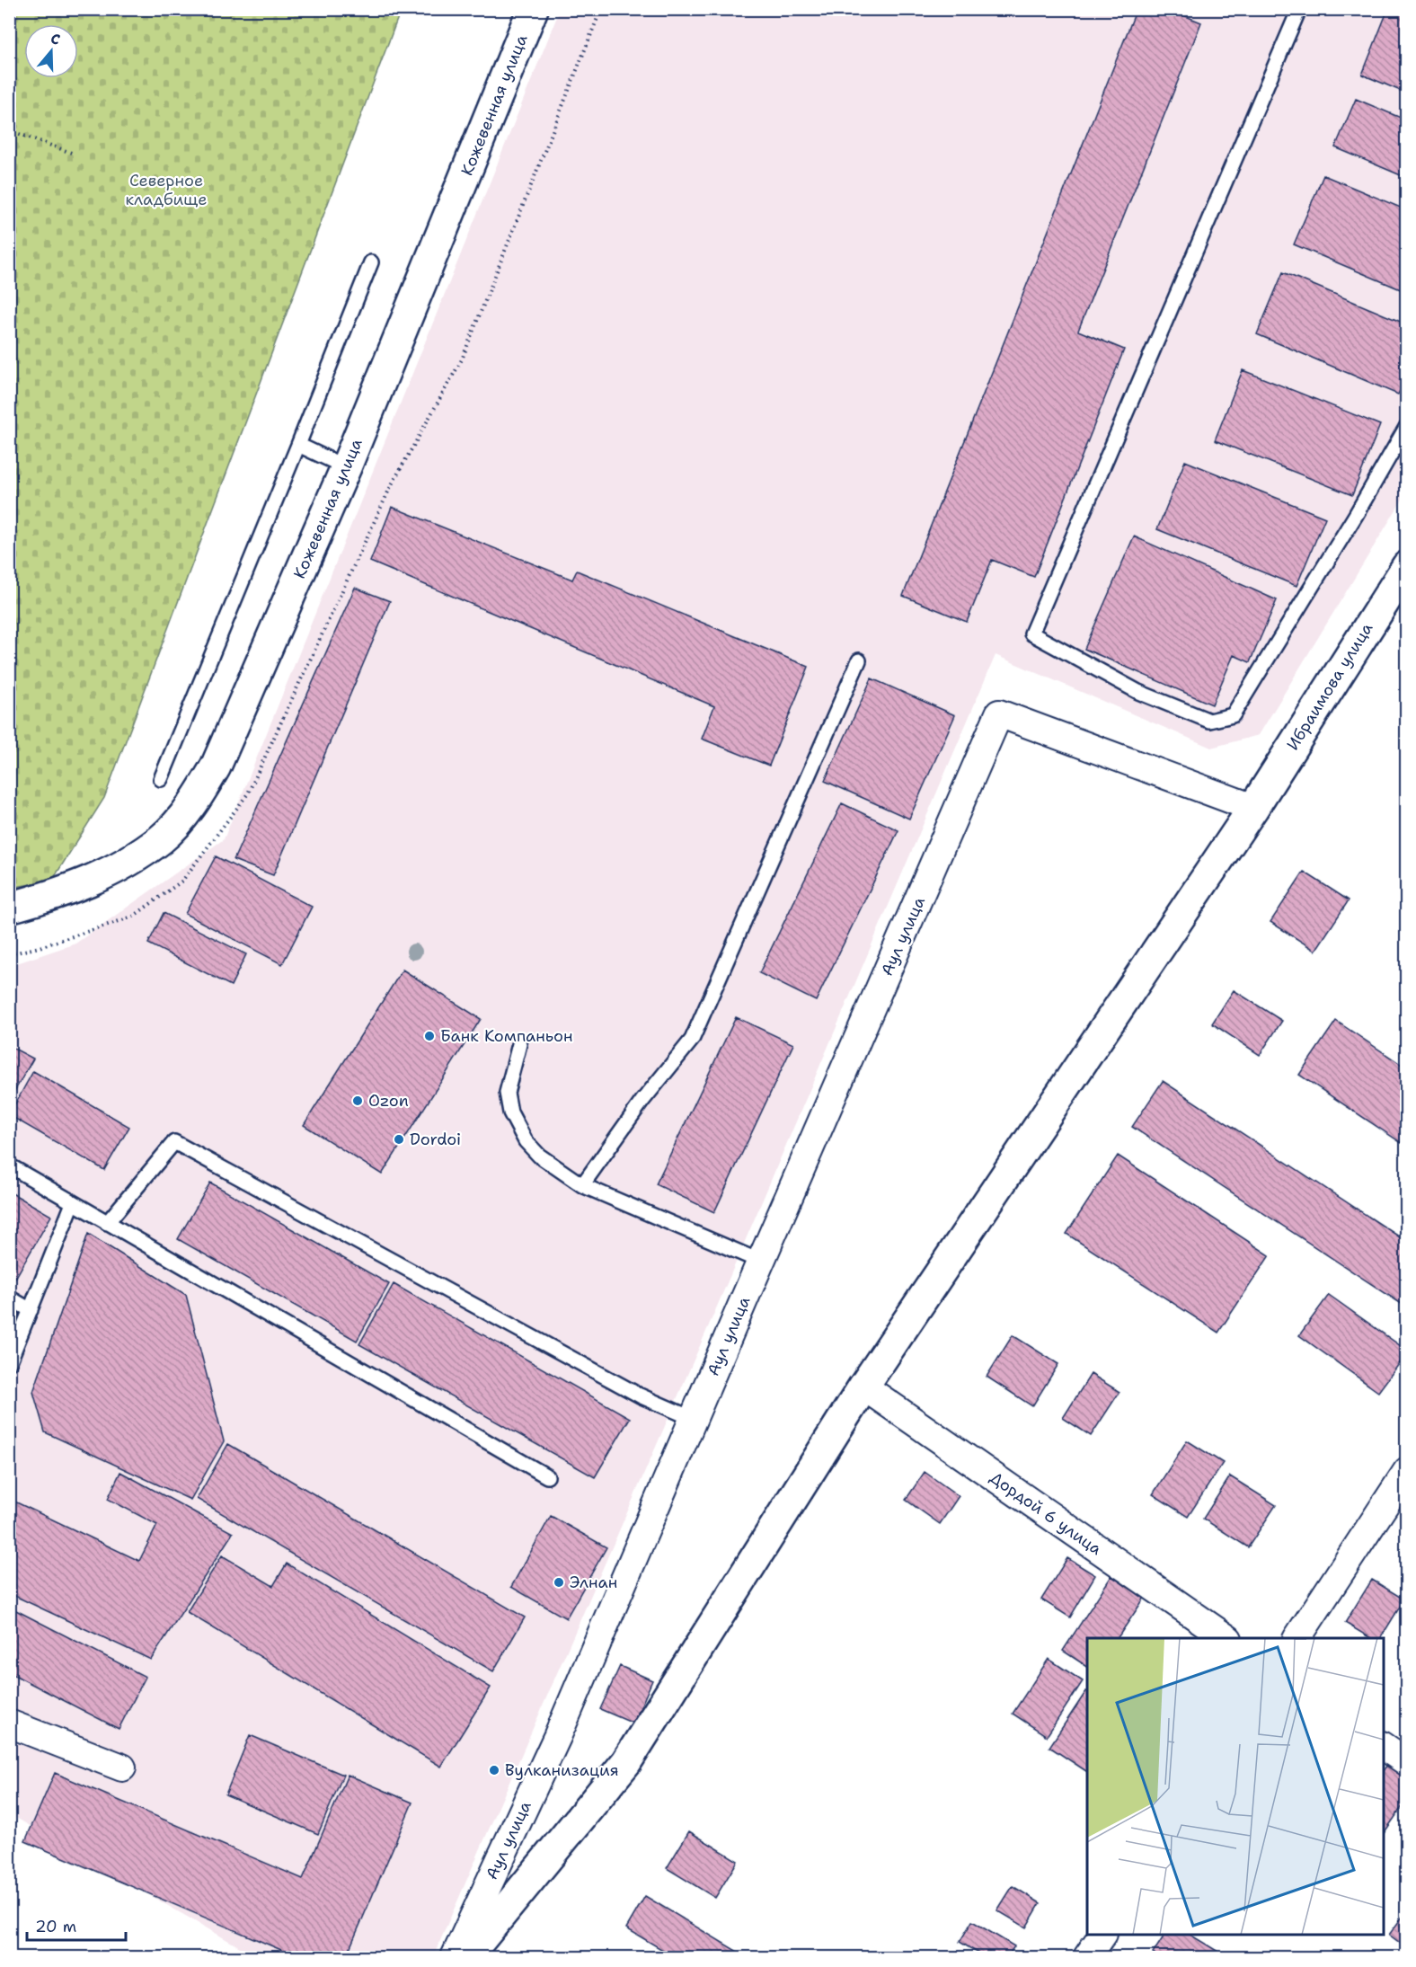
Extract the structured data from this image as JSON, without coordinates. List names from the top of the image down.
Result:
{
  "streets": {
    "main road": ["Кожевенная улица", "Ибраимова улица"],
    "street": ["Аул улица", "Дордой 6 улица"]
  },
  "crossings": [
    ["Ибраимова улица", "Аул улица"],
    ["Ибраимова улица", "Дордой 6 улица"]
  ],
  "parks": ["Северное кладбище"],
  "places": [
    "Банк Компаньон",
    "Ozon",
    "Dordoi",
    "Элнан",
    "Вулканизация"
  ],
  "scale_bar": "20 m",
  "north": "top"
}
